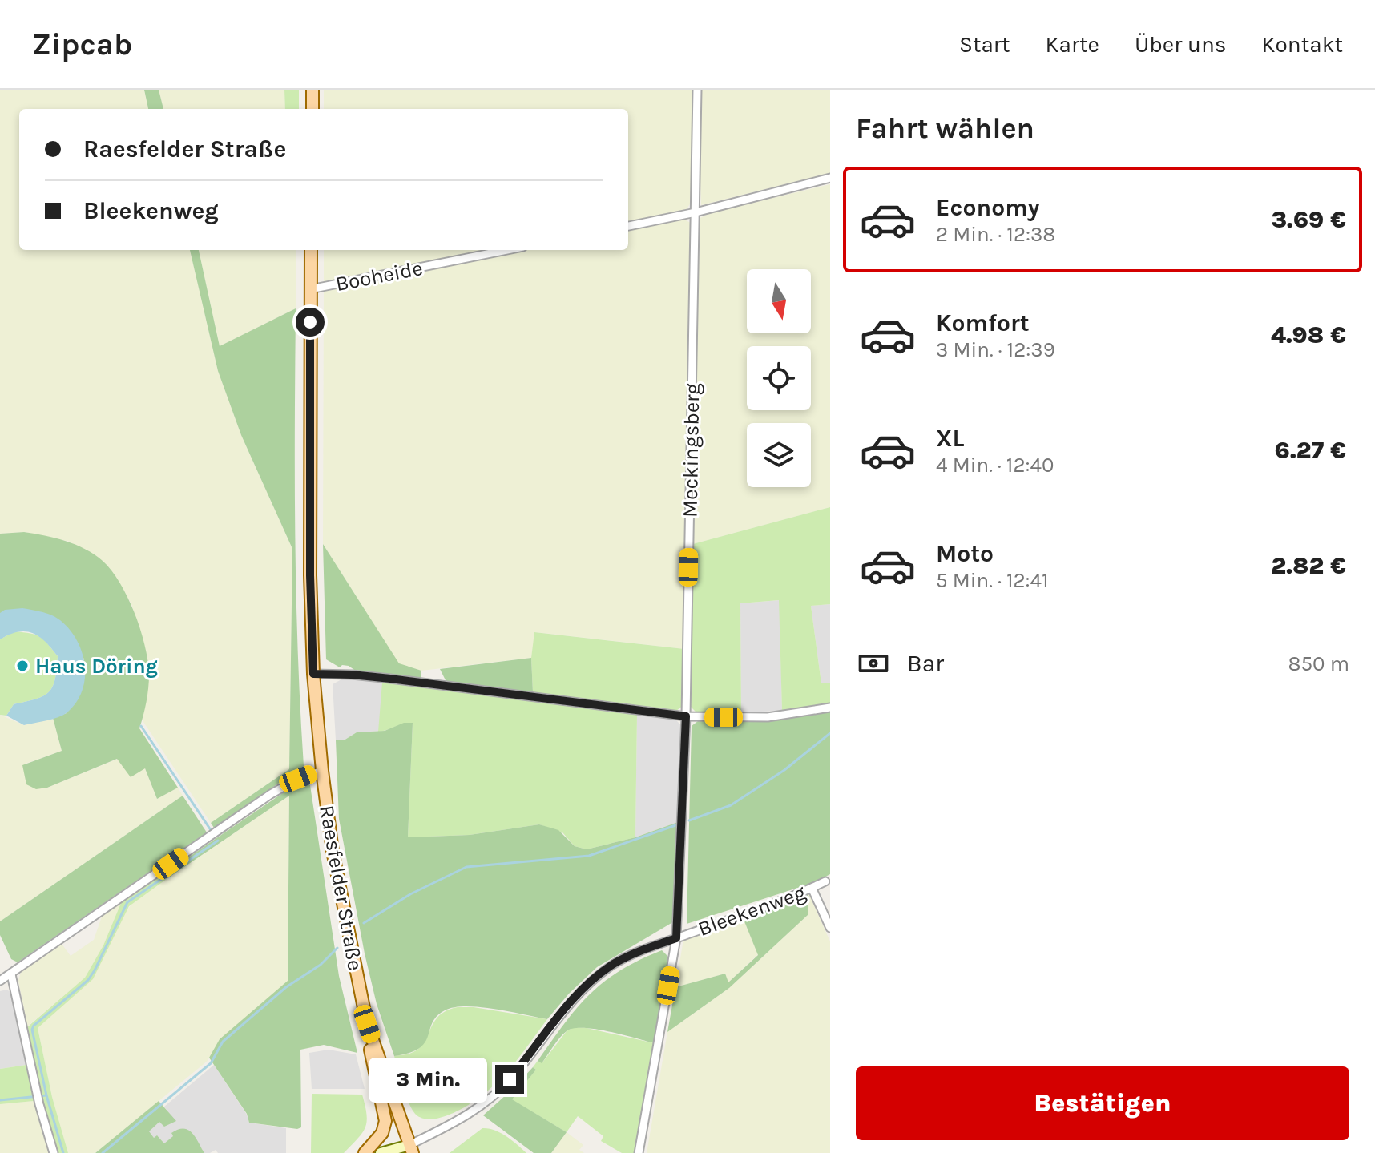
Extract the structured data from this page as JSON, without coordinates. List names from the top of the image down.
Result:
{
  "streets": {
    "main road": ["Raesfelder Straße"],
    "street": ["Booheide", "Meckingsberg", "Bleekenweg"]
  },
  "crossings": [
    ["Booheide", "Raesfelder Straße"],
    ["Meckingsberg", "Bleekenweg"],
    ["Raesfelder Straße", "Bleekenweg"]
  ],
  "places": ["Haus Döring"],
  "north": "bottom",
  "page": {
    "header": "Zipcab",
    "nav": [
      "Start",
      "Karte",
      "Über uns",
      "Kontakt"
    ],
    "heading": "Fahrt wählen",
    "banner": ["Raesfelder Straße", "Bleekenweg"],
    "list": [
      {
        "name": "Economy",
        "note": "2 Min. · 12:38",
        "value": "3.69 €"
      },
      {
        "name": "Komfort",
        "note": "3 Min. · 12:39",
        "value": "4.98 €"
      },
      {
        "name": "XL",
        "note": "4 Min. · 12:40",
        "value": "6.27 €"
      },
      {
        "name": "Moto",
        "note": "5 Min. · 12:41",
        "value": "2.82 €"
      }
    ],
    "pay": ["Bar", "850 m"],
    "buttons": "Bestätigen",
    "bubble": "3 Min."
  }
}
